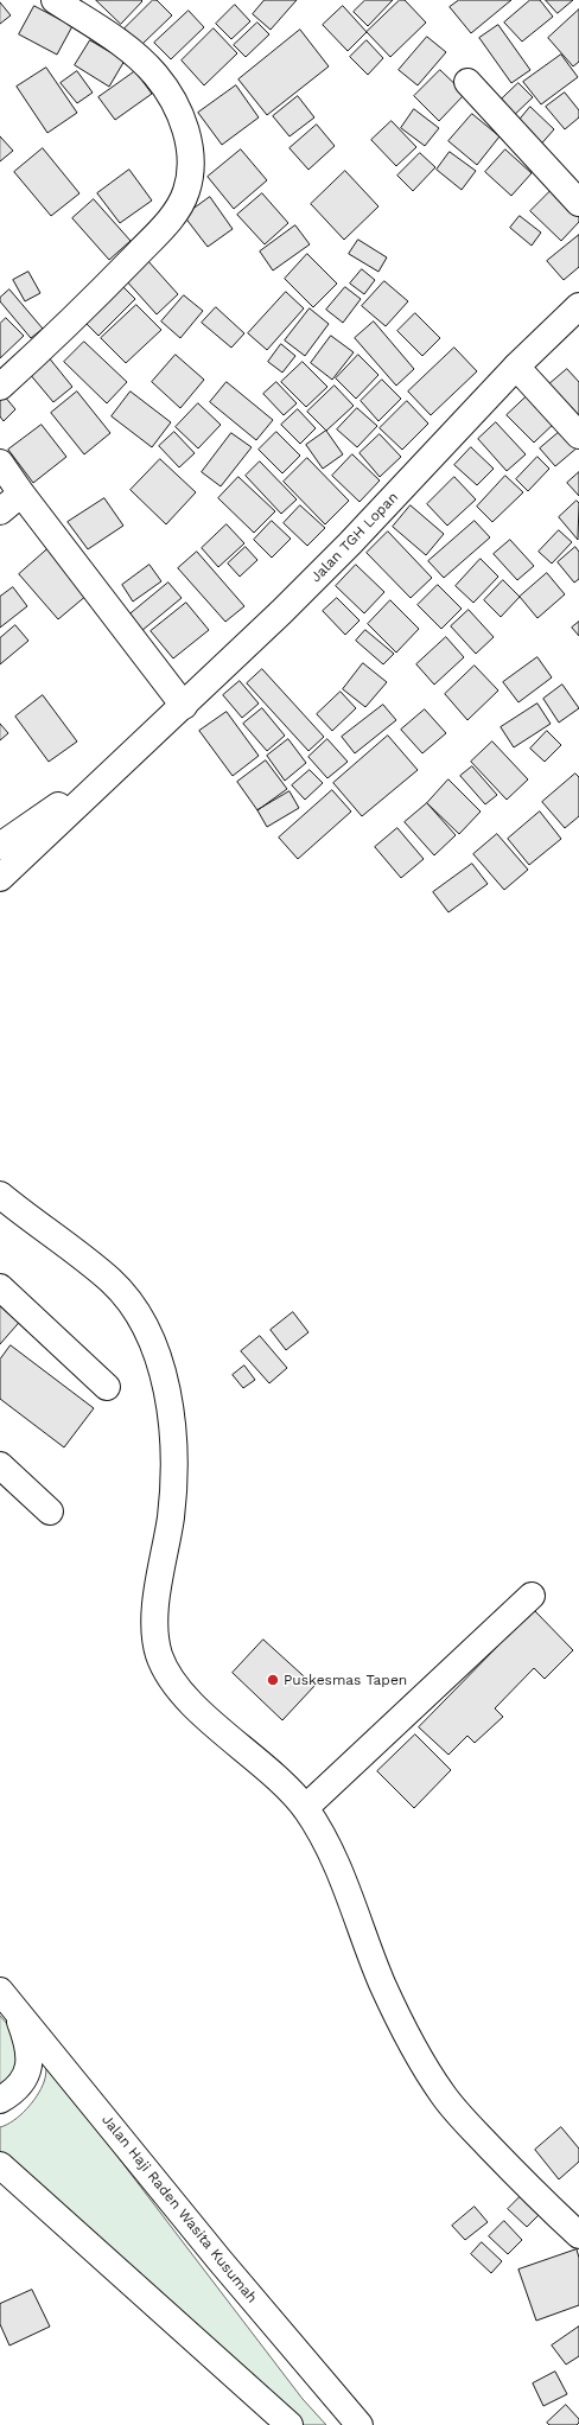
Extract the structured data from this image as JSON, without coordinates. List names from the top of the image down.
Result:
{
  "streets": {
    "main road": ["Jalan TGH Lopan", "Jalan Haji Raden Wasita Kusumah"]
  },
  "places": ["Puskesmas Tapen"]
}
